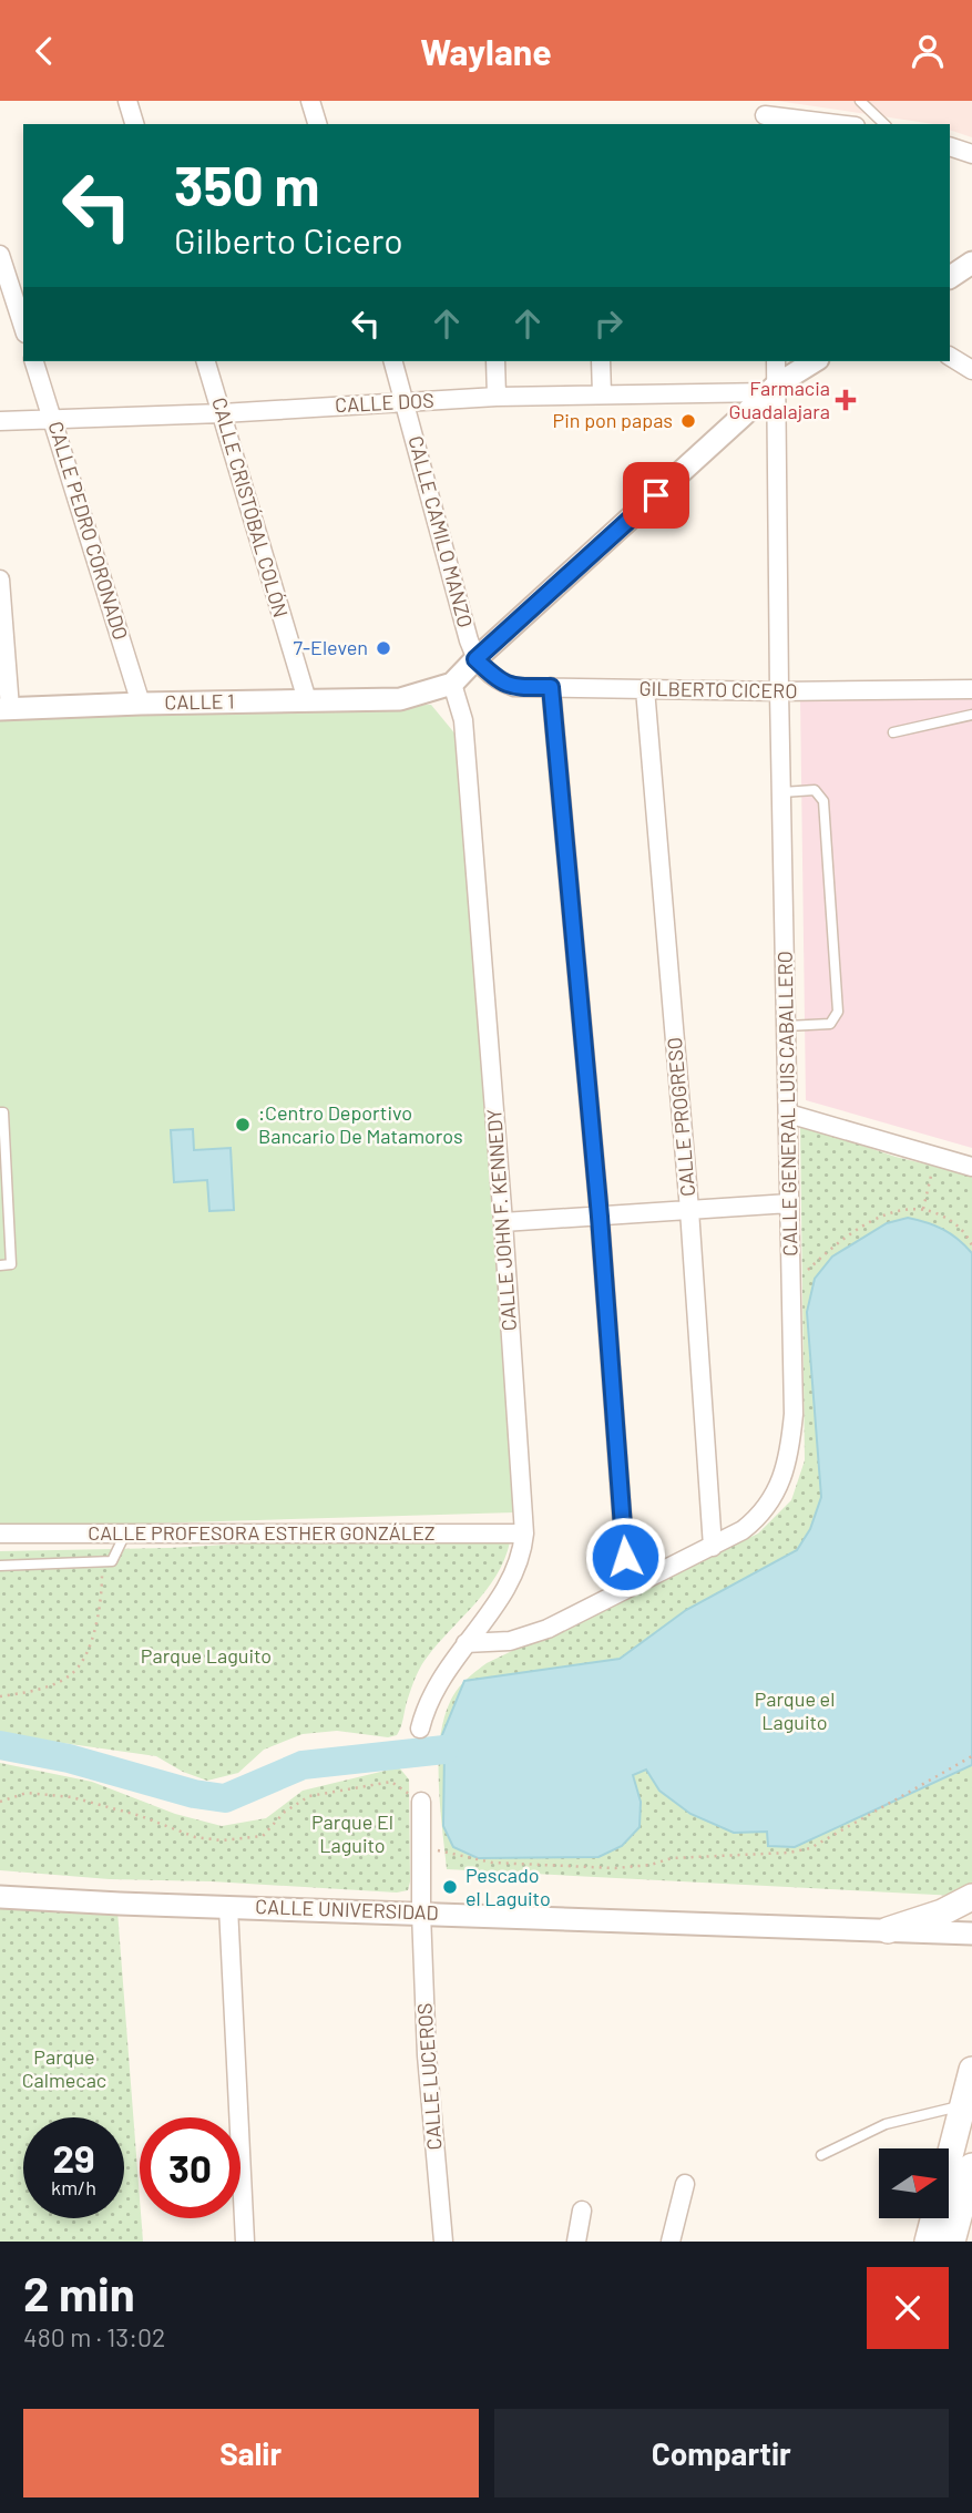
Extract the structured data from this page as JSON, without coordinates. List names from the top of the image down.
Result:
{
  "streets": {
    "street": [
      "CALLE DOS",
      "CALLE CRISTÓBAL COLÓN",
      "CALLE PEDRO CORONADO",
      "CALLE CAMILO MANZO",
      "GILBERTO CICERO",
      "CALLE 1",
      "CALLE GENERAL LUIS CABALLERO",
      "CALLE PROGRESO",
      "CALLE JOHN F. KENNEDY",
      "CALLE PROFESORA ESTHER GONZÁLEZ",
      "CALLE UNIVERSIDAD",
      "CALLE LUCEROS"
    ]
  },
  "crossings": [
    ["CALLE DOS", "CALLE CRISTÓBAL COLÓN"],
    ["CALLE DOS", "CALLE PEDRO CORONADO"],
    ["CALLE DOS", "CALLE CAMILO MANZO"],
    ["CALLE DOS", "CALLE GENERAL LUIS CABALLERO"],
    ["CALLE CRISTÓBAL COLÓN", "CALLE 1"],
    ["CALLE PEDRO CORONADO", "CALLE 1"],
    ["CALLE CAMILO MANZO", "GILBERTO CICERO"],
    ["GILBERTO CICERO", "CALLE GENERAL LUIS CABALLERO"],
    ["GILBERTO CICERO", "CALLE PROGRESO"],
    ["CALLE 1", "CALLE JOHN F. KENNEDY"],
    ["CALLE GENERAL LUIS CABALLERO", "CALLE PROGRESO"],
    ["CALLE GENERAL LUIS CABALLERO", "CALLE JOHN F. KENNEDY"],
    ["CALLE JOHN F. KENNEDY", "CALLE PROFESORA ESTHER GONZÁLEZ"],
    ["CALLE UNIVERSIDAD", "CALLE LUCEROS"]
  ],
  "parks": [
    "Parque Laguito",
    "Parque el Laguito",
    "Parque El Laguito",
    "Parque Calmecac"
  ],
  "places": {
    "health": ["Farmacia Guadalajara"],
    "other": [
      "Pin pon papas",
      "7-Eleven",
      ":Centro Deportivo Bancario De Matamoros",
      "Pescado el Laguito"
    ]
  },
  "north": "right",
  "page": {
    "header": "Waylane",
    "turn": ["350 m", "Gilberto Cicero"],
    "speed": "29 km/h",
    "limit": "30",
    "heading": ["2 min", "480 m · 13:02"],
    "buttons": ["Salir", "Compartir"]
  }
}
